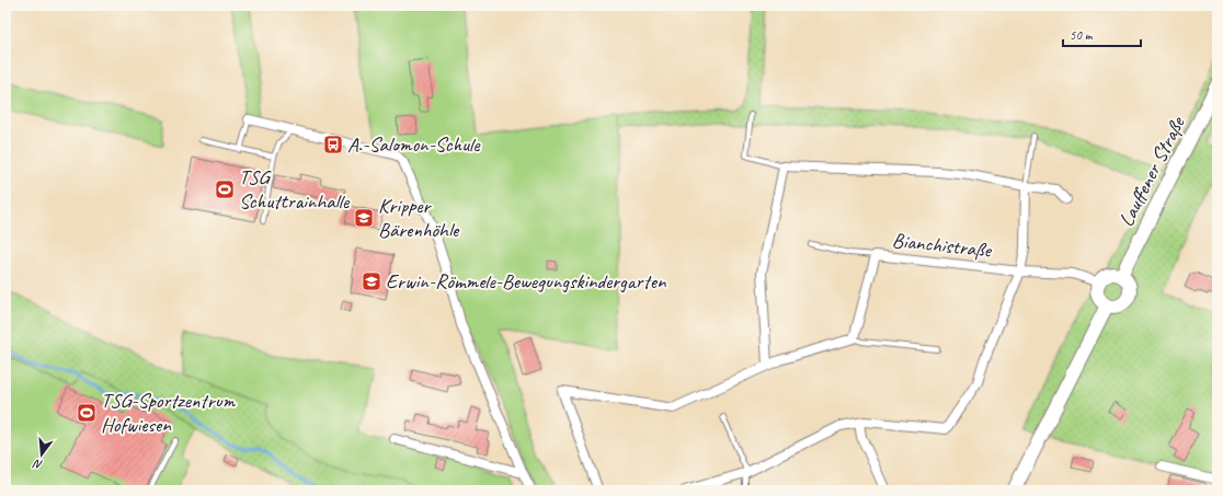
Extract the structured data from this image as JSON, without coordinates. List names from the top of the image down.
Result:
{
  "streets": {
    "street": ["Lauffener Straße", "Bianchistraße"]
  },
  "crossings": [
    ["Lauffener Straße", "Bianchistraße"]
  ],
  "places": {
    "bus stop": ["A.-Salomon-Schule"],
    "sports": ["TSG Schuttrainhalle", "TSG-Sportzentrum Hofwiesen"],
    "school or university": ["Kripper Bärenhöhle", "Erwin-Römmele-Bewegungskindergarten"]
  },
  "scale_bar": "50 m",
  "north": "bottom"
}
